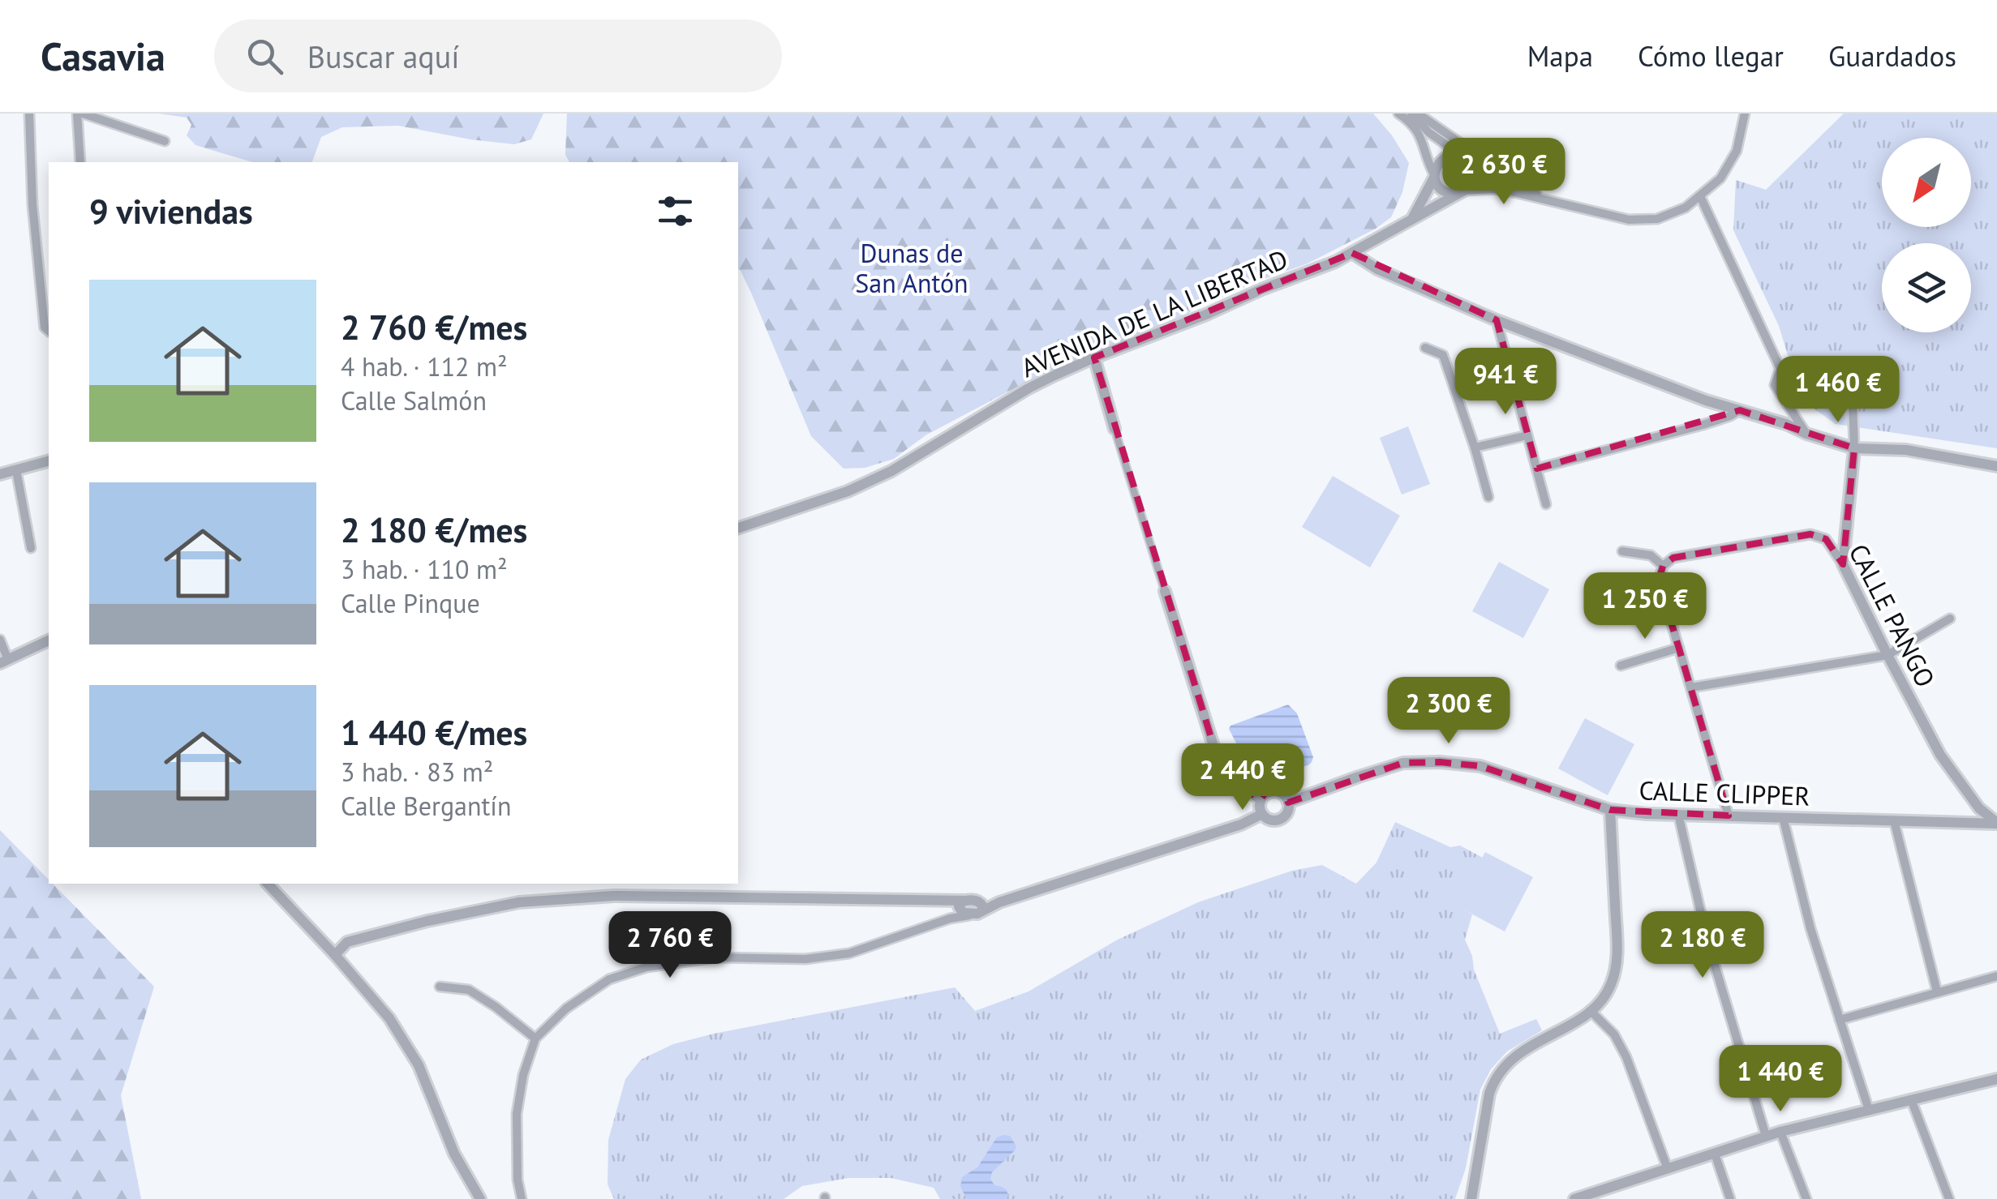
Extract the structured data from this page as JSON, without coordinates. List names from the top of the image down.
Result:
{
  "streets": {
    "street": ["AVENIDA DE LA LIBERTAD", "CALLE PANGO", "CALLE CLIPPER"]
  },
  "crossings": [
    ["CALLE PANGO", "CALLE CLIPPER"]
  ],
  "parks": ["Dunas de San Antón"],
  "north": "bottom left",
  "page": {
    "header": "Casavia",
    "search": "Buscar aquí",
    "nav": ["Mapa", "Cómo llegar", "Guardados"],
    "price": [
      "2 630 €",
      "941 €",
      "1 460 €",
      "1 250 €",
      "2 300 €",
      "2 440 €",
      "2 760 €",
      "2 180 €",
      "1 440 €"
    ],
    "heading": "9 viviendas",
    "list": [
      {
        "name": "2 760 €/mes",
        "note": "4 hab. · 112 m² · Calle Salmón"
      },
      {
        "name": "2 180 €/mes",
        "note": "3 hab. · 110 m² · Calle Pinque"
      },
      {
        "name": "1 440 €/mes",
        "note": "3 hab. · 83 m² · Calle Bergantín"
      }
    ]
  }
}
